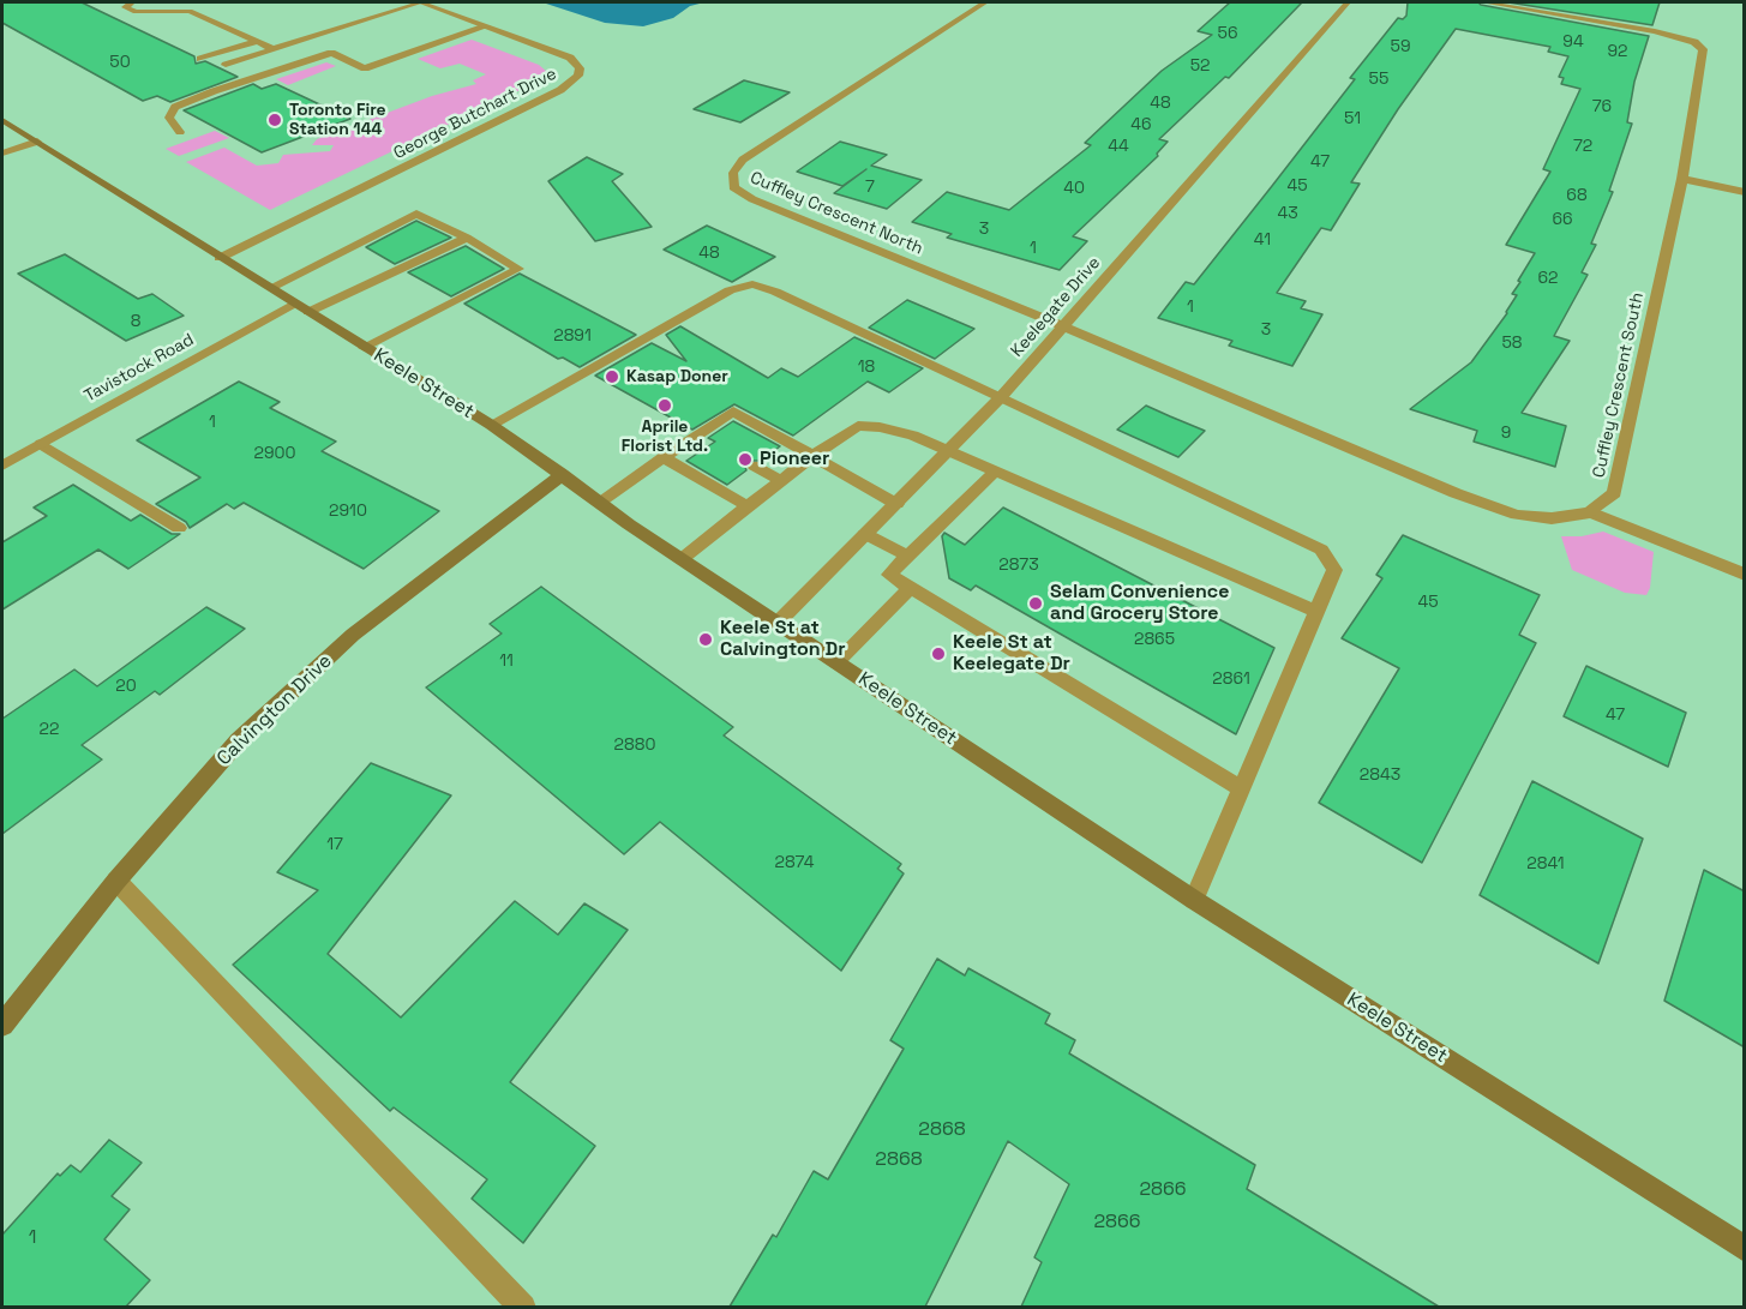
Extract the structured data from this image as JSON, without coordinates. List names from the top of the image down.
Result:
{
  "streets": {
    "main road": ["Keele Street", "Calvington Drive"],
    "street": [
      "George Butchart Drive",
      "Cuffley Crescent North",
      "Keelegate Drive",
      "Tavistock Road",
      "Cuffley Crescent South"
    ]
  },
  "crossings": [
    ["George Butchart Drive", "Keele Street"],
    ["Cuffley Crescent North", "Keelegate Drive"],
    ["Keelegate Drive", "Keele Street"],
    ["Tavistock Road", "Keele Street"],
    ["Keele Street", "Calvington Drive"]
  ],
  "places": [
    "Toronto Fire Station 144",
    "Kasap Doner",
    "Aprile Florist Ltd.",
    "Pioneer",
    "Selam Convenience and Grocery Store",
    "Keele St at Calvington Dr",
    "Keele St at Keelegate Dr"
  ],
  "house_numbers": [
    "56",
    "94",
    "59",
    "92",
    "50",
    "52",
    "55",
    "48",
    "76",
    "51",
    "46",
    "44",
    "72",
    "47",
    "45",
    "7",
    "40",
    "68",
    "43",
    "66",
    "3",
    "41",
    "1",
    "48",
    "62",
    "1",
    "8",
    "3",
    "2891",
    "58",
    "18",
    "1",
    "9",
    "2900",
    "2910",
    "2873",
    "45",
    "2865",
    "11",
    "2861",
    "20",
    "47",
    "22",
    "2880",
    "2843",
    "17",
    "2874",
    "2841",
    "2868",
    "2868",
    "2866",
    "2866",
    "1"
  ]
}
